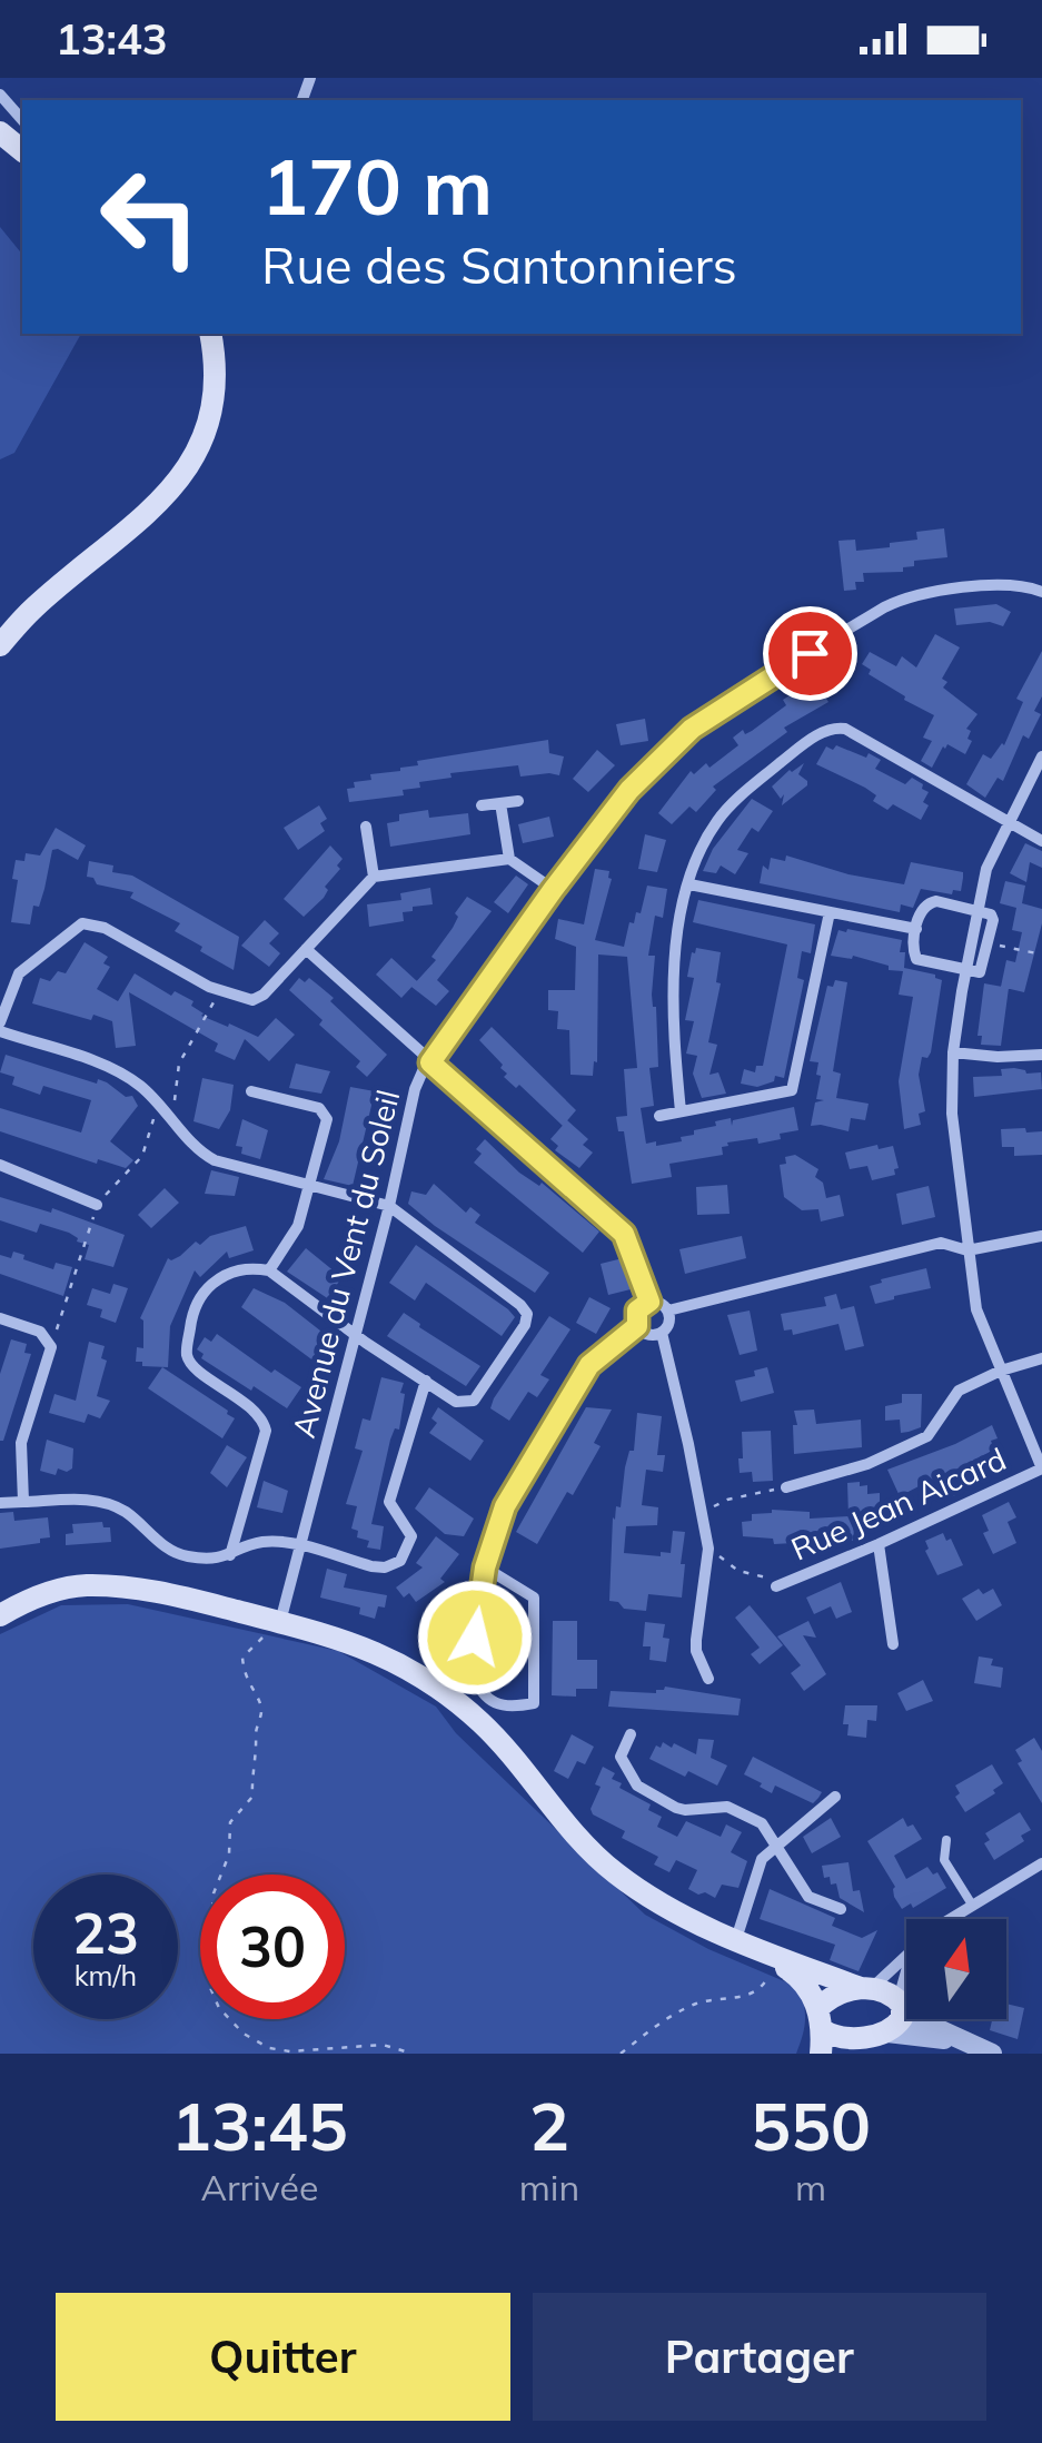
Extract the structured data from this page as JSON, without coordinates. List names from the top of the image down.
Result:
{
  "streets": {
    "street": ["Avenue du Vent du Soleil", "Rue Jean Aicard"]
  },
  "north": "top",
  "page": {
    "status": "13:43",
    "turn": ["170 m", "Rue des Santonniers"],
    "speed": "23 km/h",
    "limit": "30",
    "eta": [
      "13:45",
      "Arrivée",
      "2",
      "min",
      "550",
      "m"
    ],
    "buttons": ["Quitter", "Partager"]
  }
}
